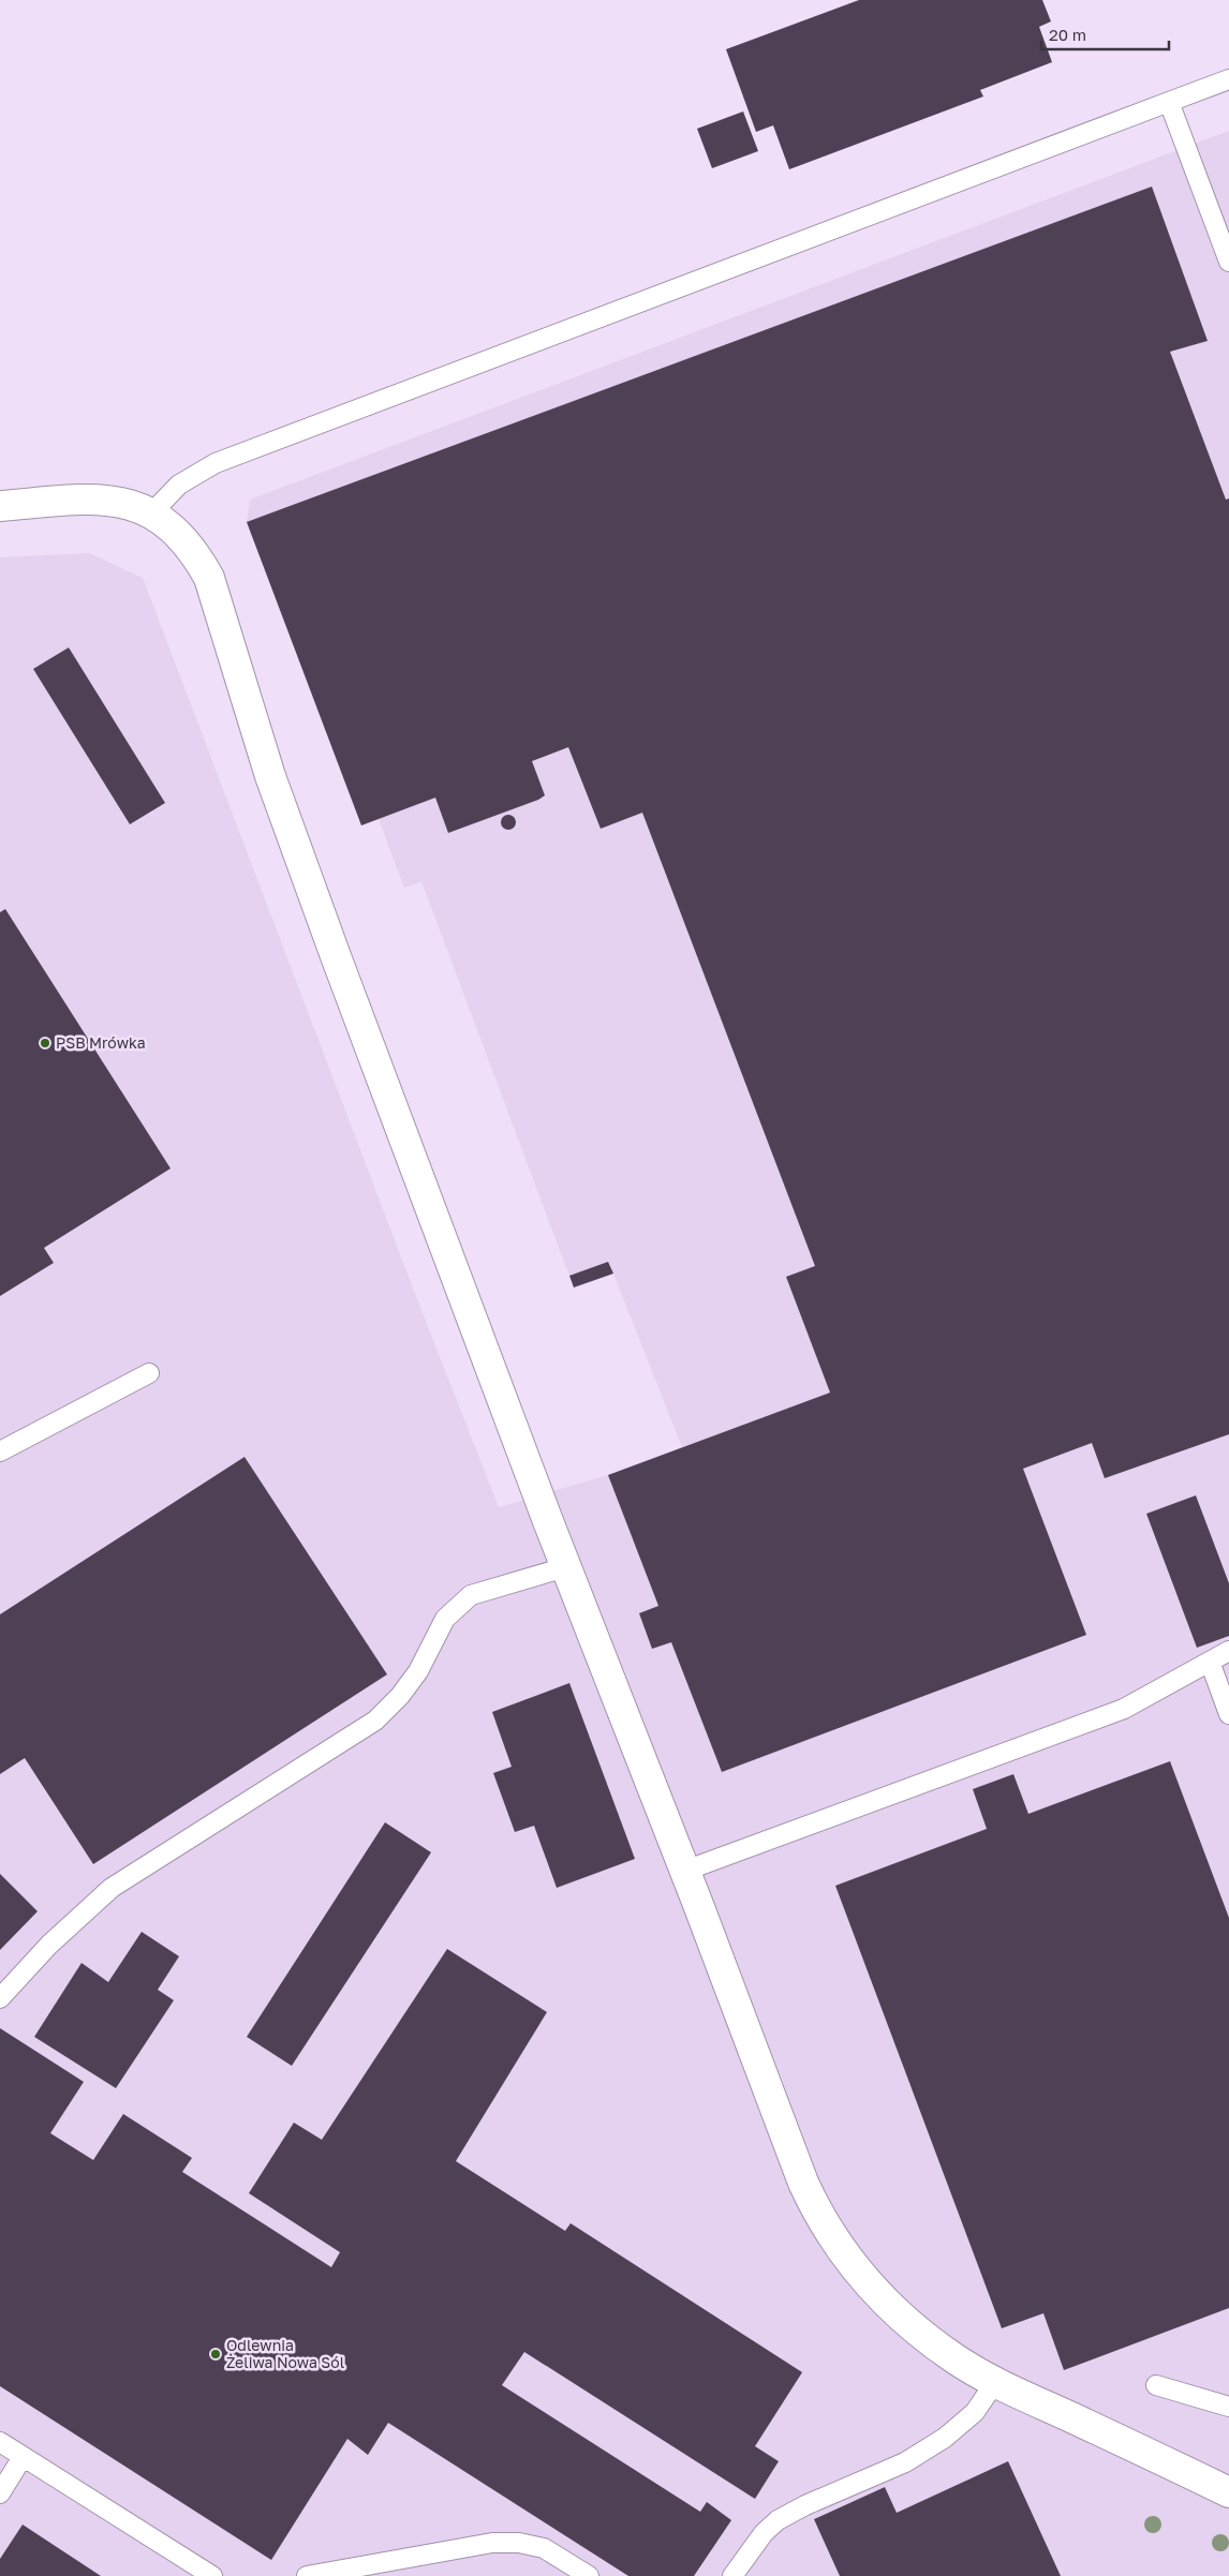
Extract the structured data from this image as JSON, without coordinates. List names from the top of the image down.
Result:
{
  "places": ["PSB Mrówka", "Odlewnia Żeliwa Nowa Sól"],
  "scale_bar": "20 m"
}
